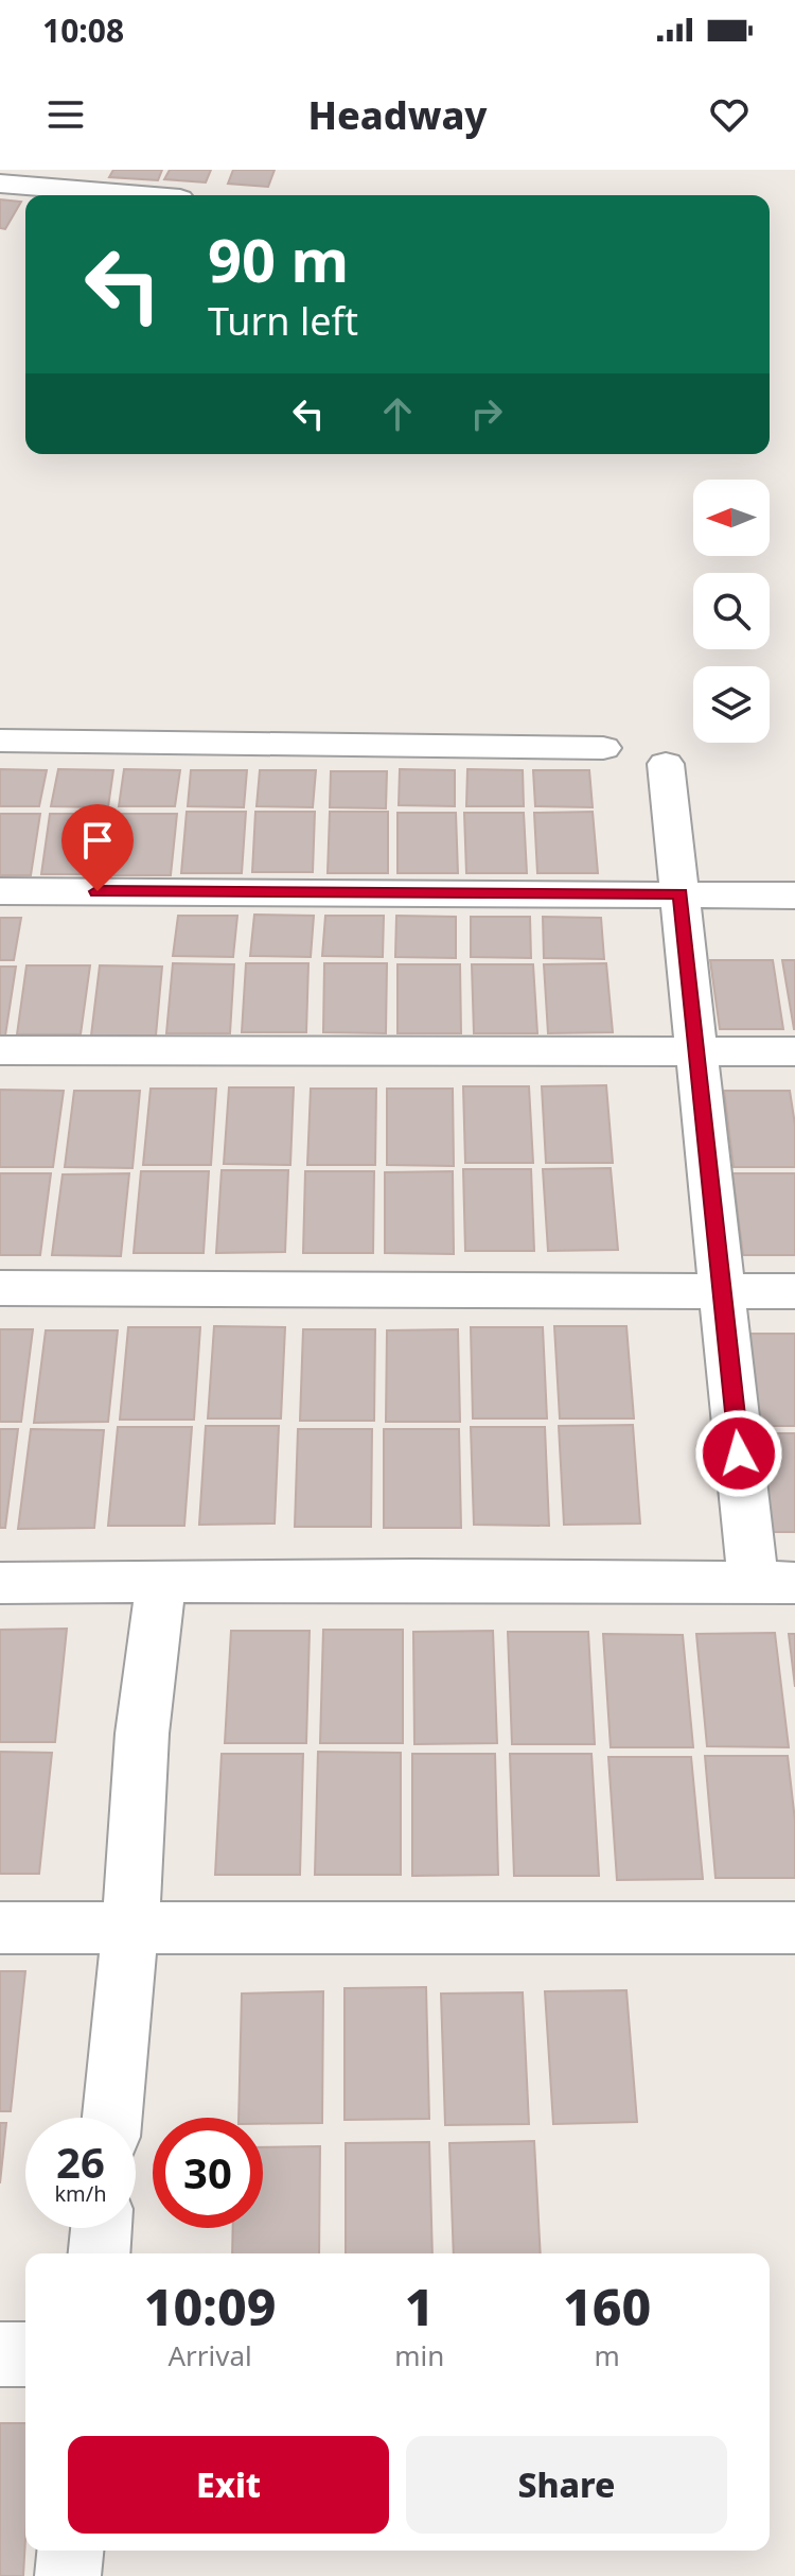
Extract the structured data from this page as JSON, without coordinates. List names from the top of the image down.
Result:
{
  "north": "left",
  "page": {
    "status": "10:08",
    "header": "Headway",
    "turn": ["90 m", "Turn left"],
    "speed": "26 km/h",
    "limit": "30",
    "eta": [
      "10:09",
      "Arrival",
      "1",
      "min",
      "160",
      "m"
    ],
    "buttons": ["Exit", "Share"]
  }
}
